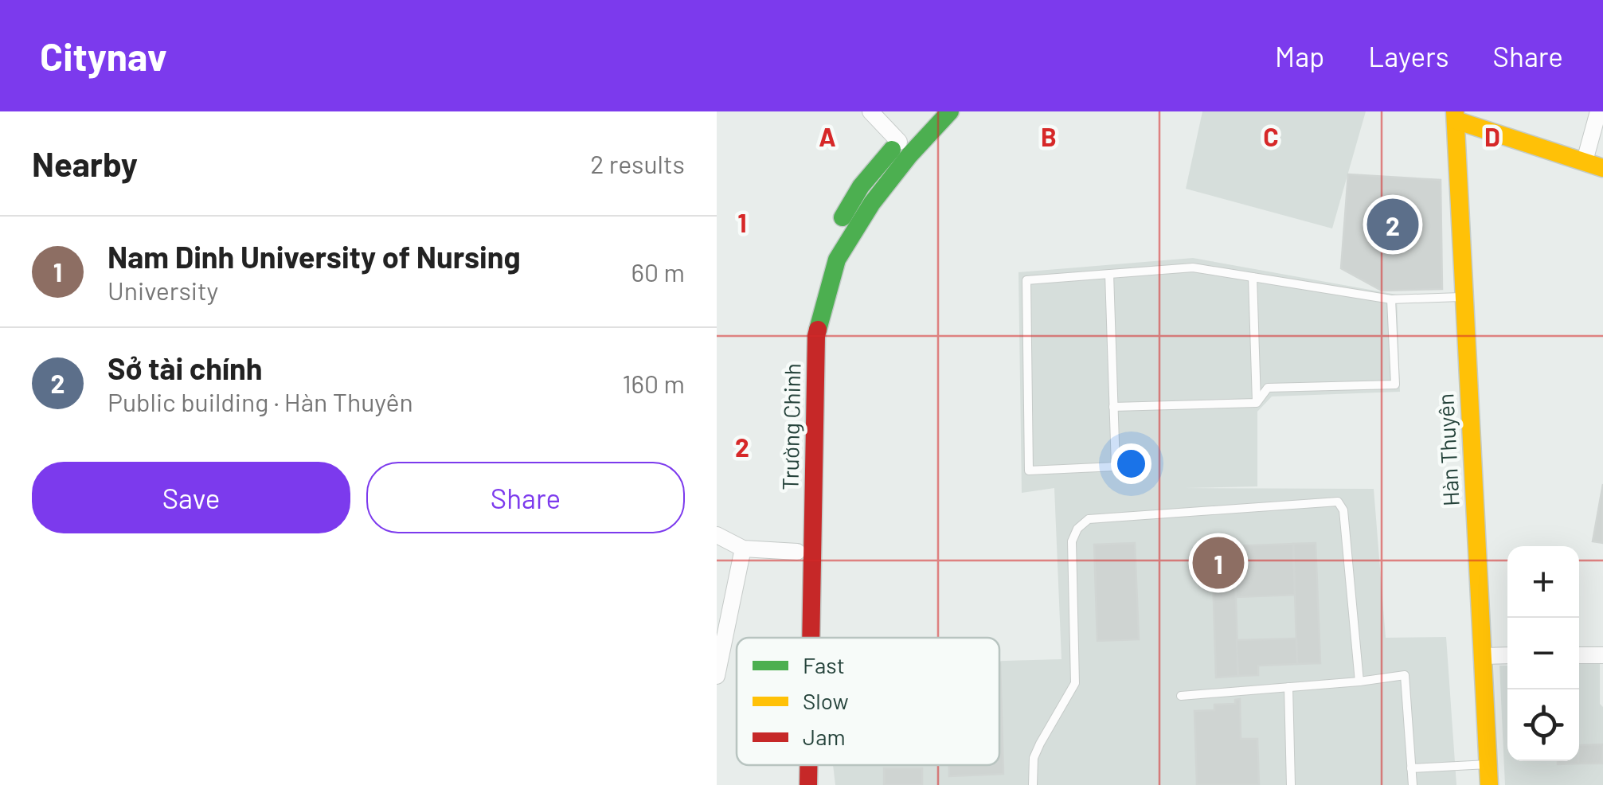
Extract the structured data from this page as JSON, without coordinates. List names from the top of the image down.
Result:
{
  "streets": {
    "main road": ["Trường Chinh", "Hàn Thuyên"]
  },
  "legend": ["Fast", "Slow", "Jam"],
  "page": {
    "header": "Citynav",
    "nav": ["Map", "Layers", "Share"],
    "heading": ["Nearby", "2 results"],
    "pins": ["2", "1"],
    "list": [
      {
        "mark": "1",
        "name": "Nam Dinh University of Nursing",
        "note": "University",
        "value": "60 m"
      },
      {
        "mark": "2",
        "name": "Sở tài chính",
        "note": "Public building · Hàn Thuyên",
        "value": "160 m"
      }
    ],
    "buttons": ["Save", "Share"],
    "map_buttons": ["+", "−"]
  },
  "grid": {
    "columns": [
      "A",
      "B",
      "C",
      "D"
    ],
    "rows": ["1", "2"]
  }
}
